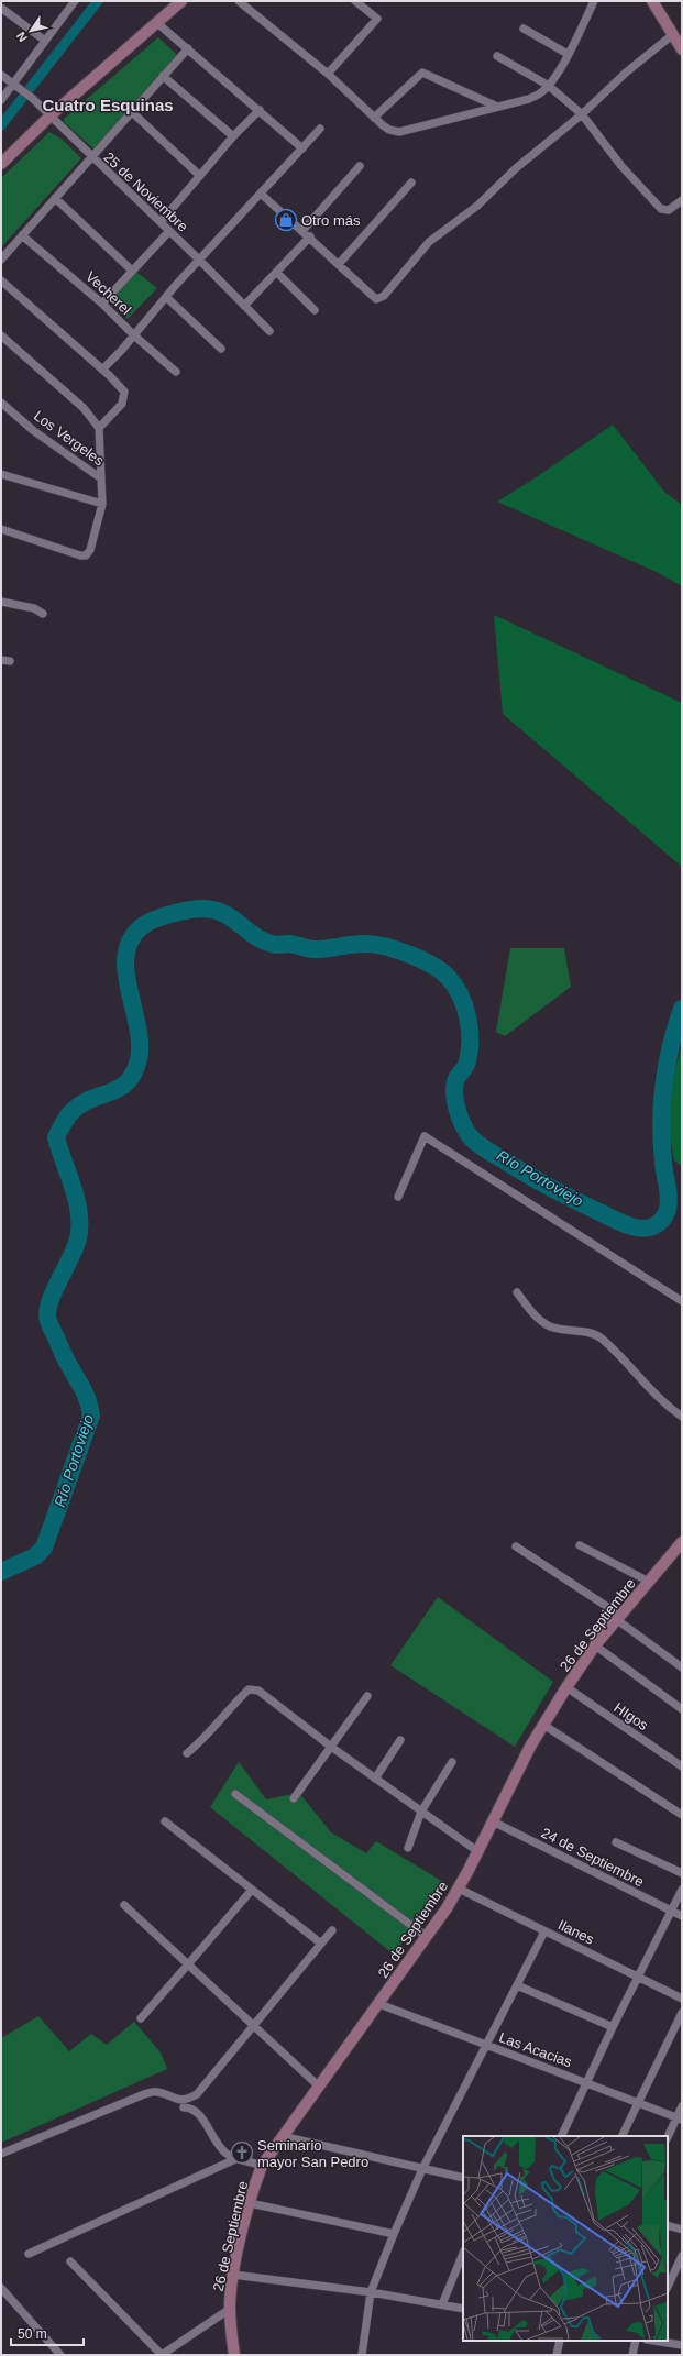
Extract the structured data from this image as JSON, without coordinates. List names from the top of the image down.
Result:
{
  "streets": {
    "street": [
      "25 de Noviembre",
      "Vecherel",
      "Los Vergeles",
      "26 de Septiembre",
      "HIgos",
      "24 de Septiembre",
      "Ilanes",
      "Las Acacias"
    ]
  },
  "crossings": [
    ["26 de Septiembre", "HIgos"],
    ["26 de Septiembre", "24 de Septiembre"],
    ["26 de Septiembre", "Ilanes"],
    ["26 de Septiembre", "Las Acacias"]
  ],
  "districts": ["Cuatro Esquinas"],
  "water": ["Río Portoviejo"],
  "places": {
    "shop": ["Otro más"],
    "church": ["Seminario mayor San Pedro"]
  },
  "scale_bar": "50 m",
  "north": "bottom left"
}
